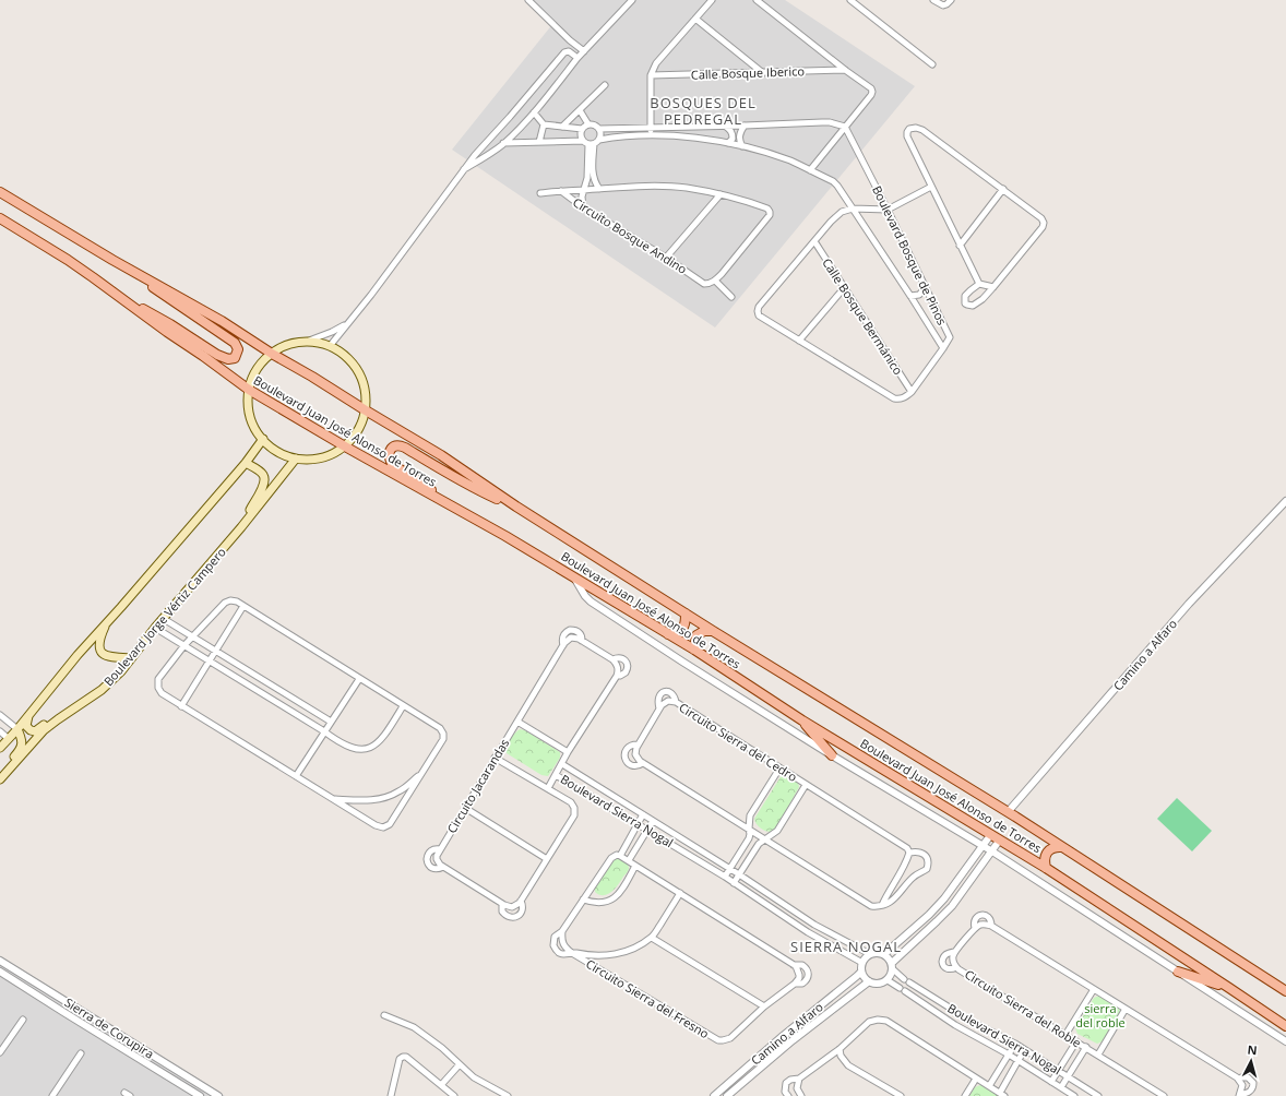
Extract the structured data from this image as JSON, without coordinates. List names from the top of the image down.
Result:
{
  "streets": {
    "main road": ["Boulevard Juan José Alonso de Torres", "Boulevard Jorge Vértiz Campero"],
    "street": [
      "Calle Bosque Iberico",
      "Circuito Bosque Andino",
      "Boulevard Bosque de Pinos",
      "Calle Bosque Bermánico",
      "Camino a Alfaro",
      "Circuito Sierra del Cedro",
      "Circuito Jacarandas",
      "Boulevard Sierra Nogal",
      "Circuito Sierra del Fresno",
      "Circuito Sierra del Roble",
      "Sierra de Corupira"
    ]
  },
  "crossings": [
    ["Circuito Bosque Andino", "Boulevard Bosque de Pinos"],
    ["Boulevard Juan José Alonso de Torres", "Camino a Alfaro"],
    ["Camino a Alfaro", "Boulevard Sierra Nogal"]
  ],
  "districts": ["BOSQUES DEL PEDREGAL", "SIERRA NOGAL"],
  "parks": ["sierra del roble"],
  "north": "top"
}
